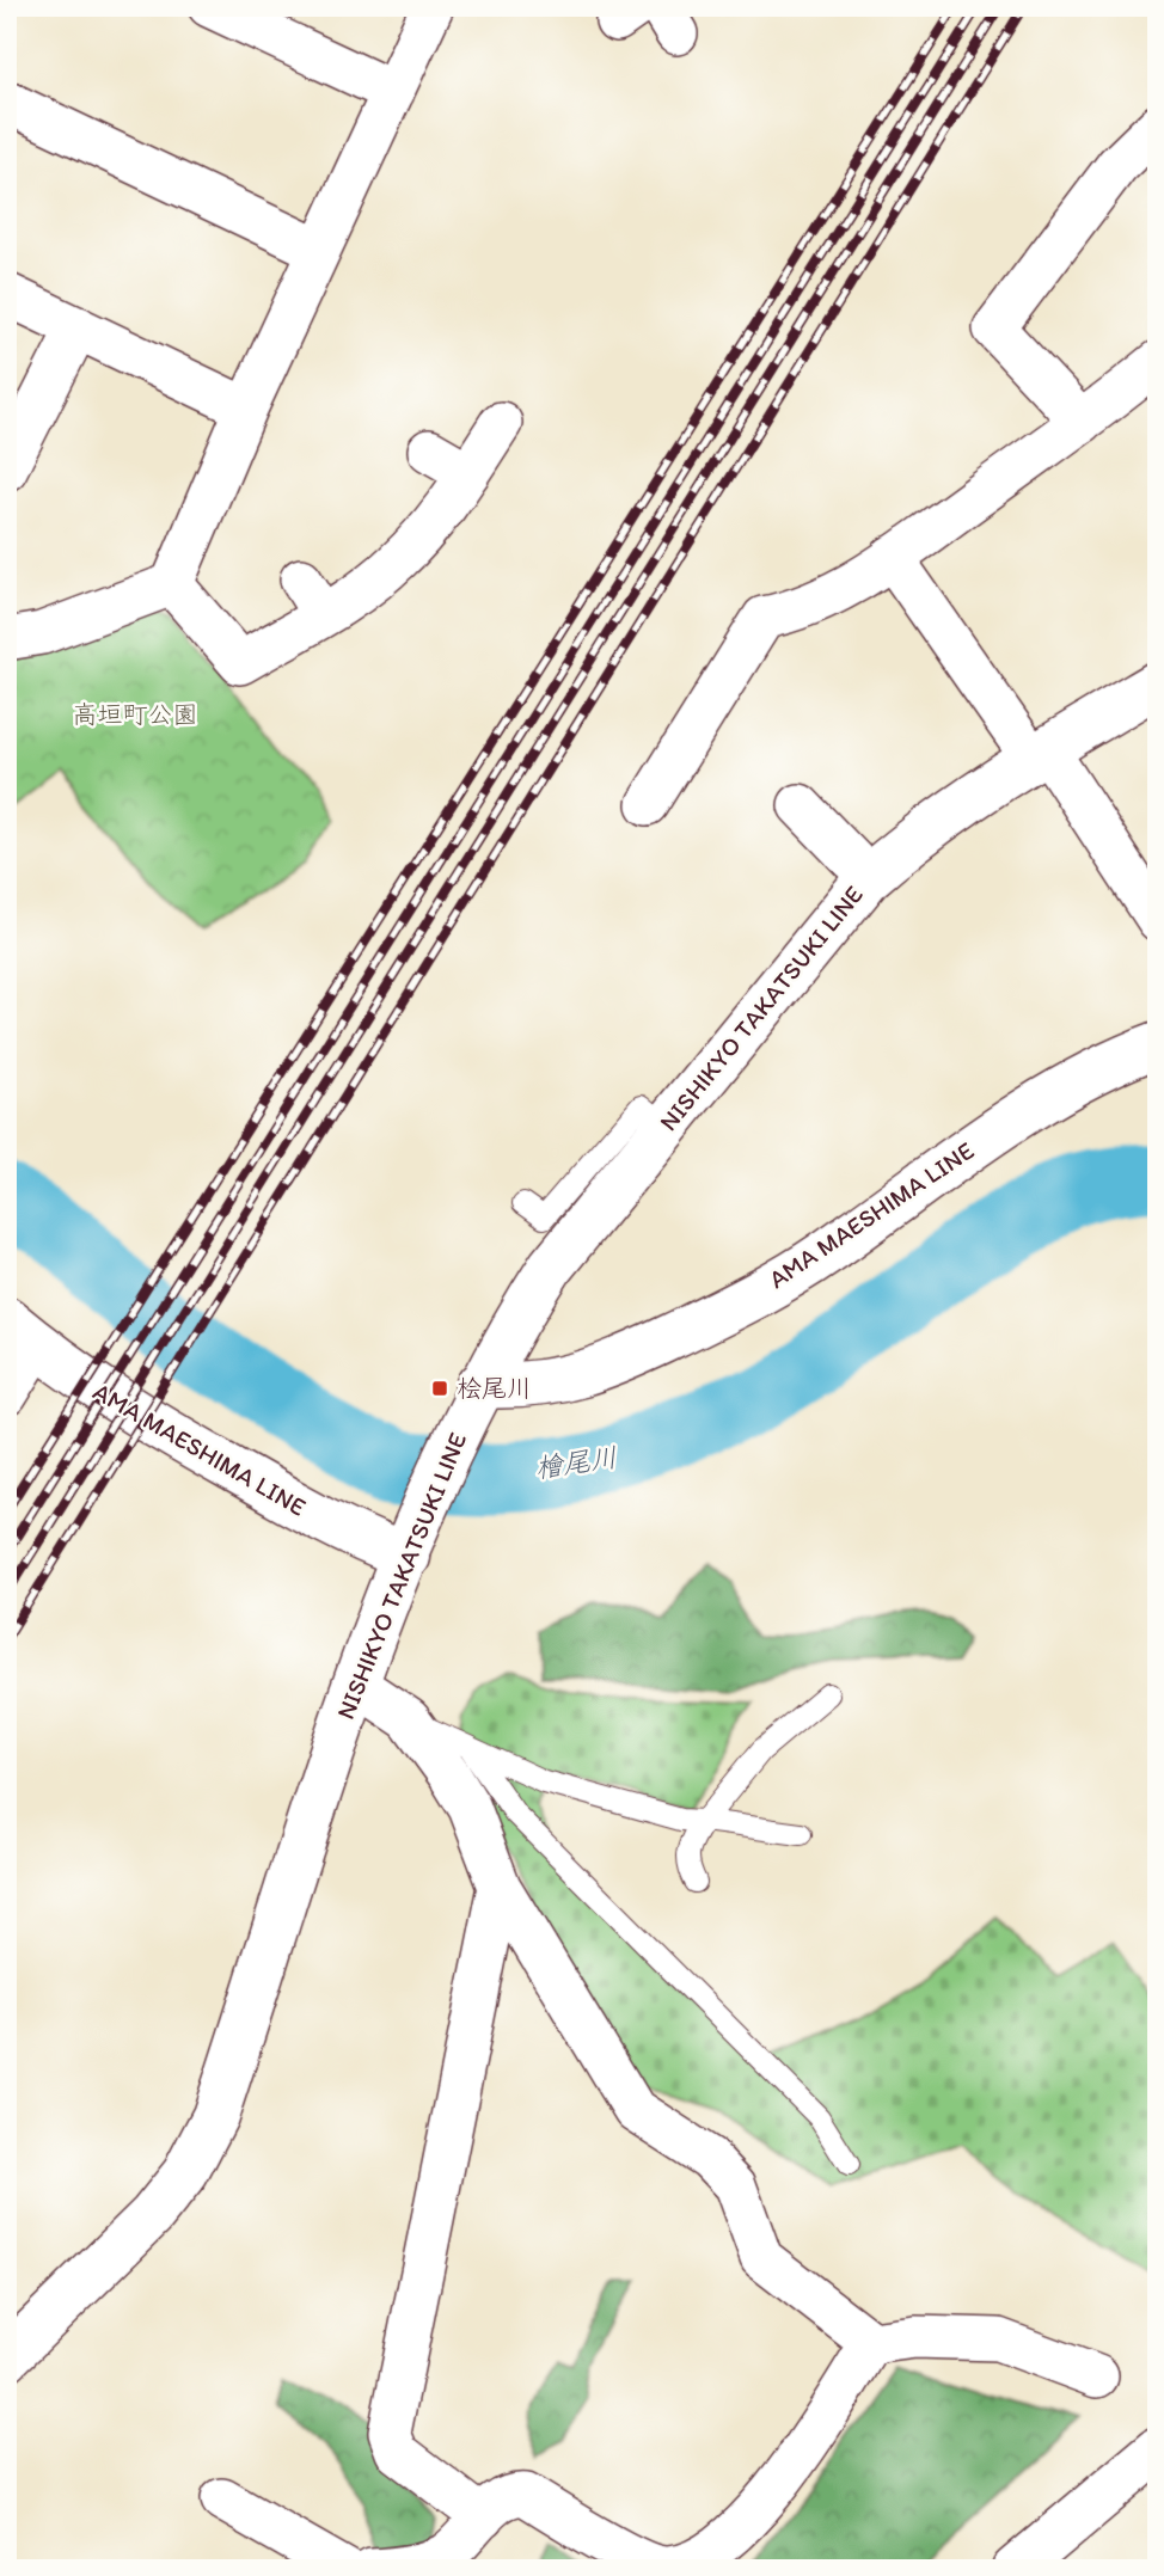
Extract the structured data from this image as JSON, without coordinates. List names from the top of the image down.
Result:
{
  "streets": {
    "main road": ["NISHIKYO TAKATSUKI LINE", "AMA MAESHIMA LINE"]
  },
  "crossings": [
    ["NISHIKYO TAKATSUKI LINE", "AMA MAESHIMA LINE"]
  ],
  "water": ["檜尾川"],
  "parks": ["高垣町公園"],
  "places": {
    "transit": ["桧尾川"]
  }
}
